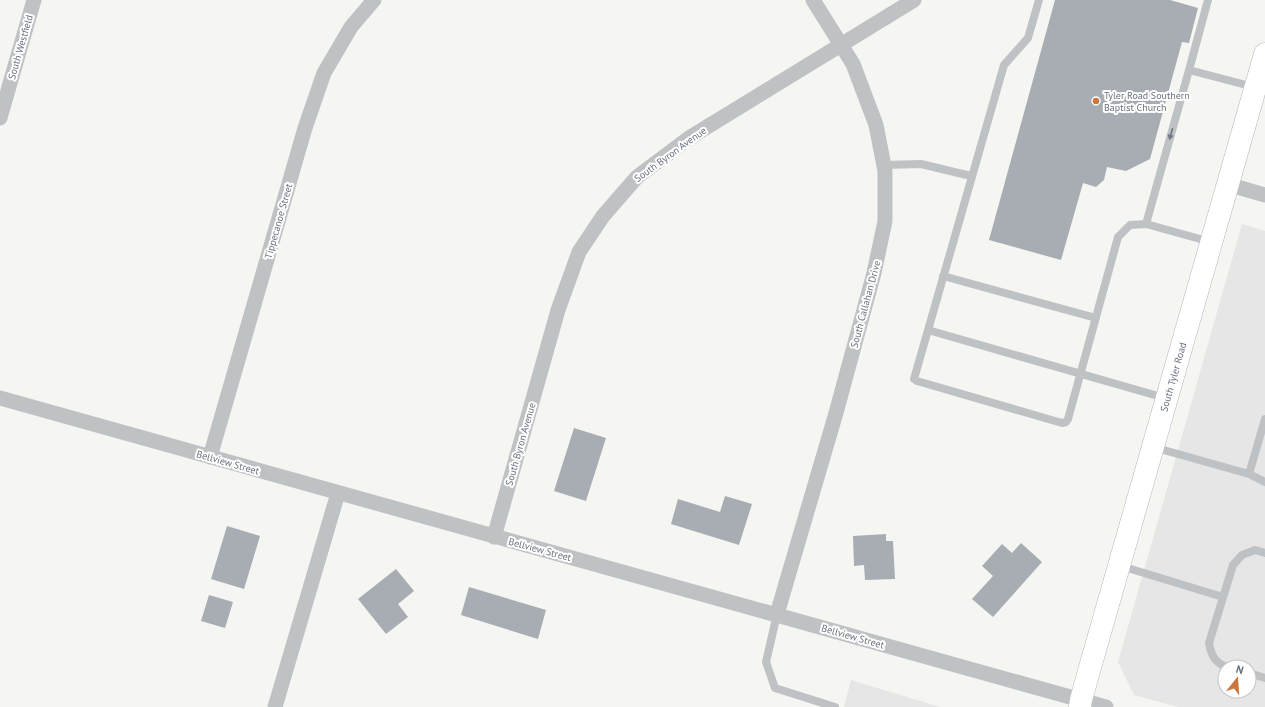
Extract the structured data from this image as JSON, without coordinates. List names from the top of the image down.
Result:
{
  "streets": {
    "main road": ["South Tyler Road"],
    "street": [
      "South Westfield",
      "South Byron Avenue",
      "Tippecanoe Street",
      "South Callahan Drive",
      "Bellview Street"
    ]
  },
  "crossings": [
    ["South Byron Avenue", "South Callahan Drive"],
    ["South Byron Avenue", "Bellview Street"],
    ["Tippecanoe Street", "Bellview Street"],
    ["South Callahan Drive", "Bellview Street"],
    ["South Tyler Road", "Bellview Street"]
  ],
  "places": ["Tyler Road Southern Baptist Church"],
  "north": "top"
}
